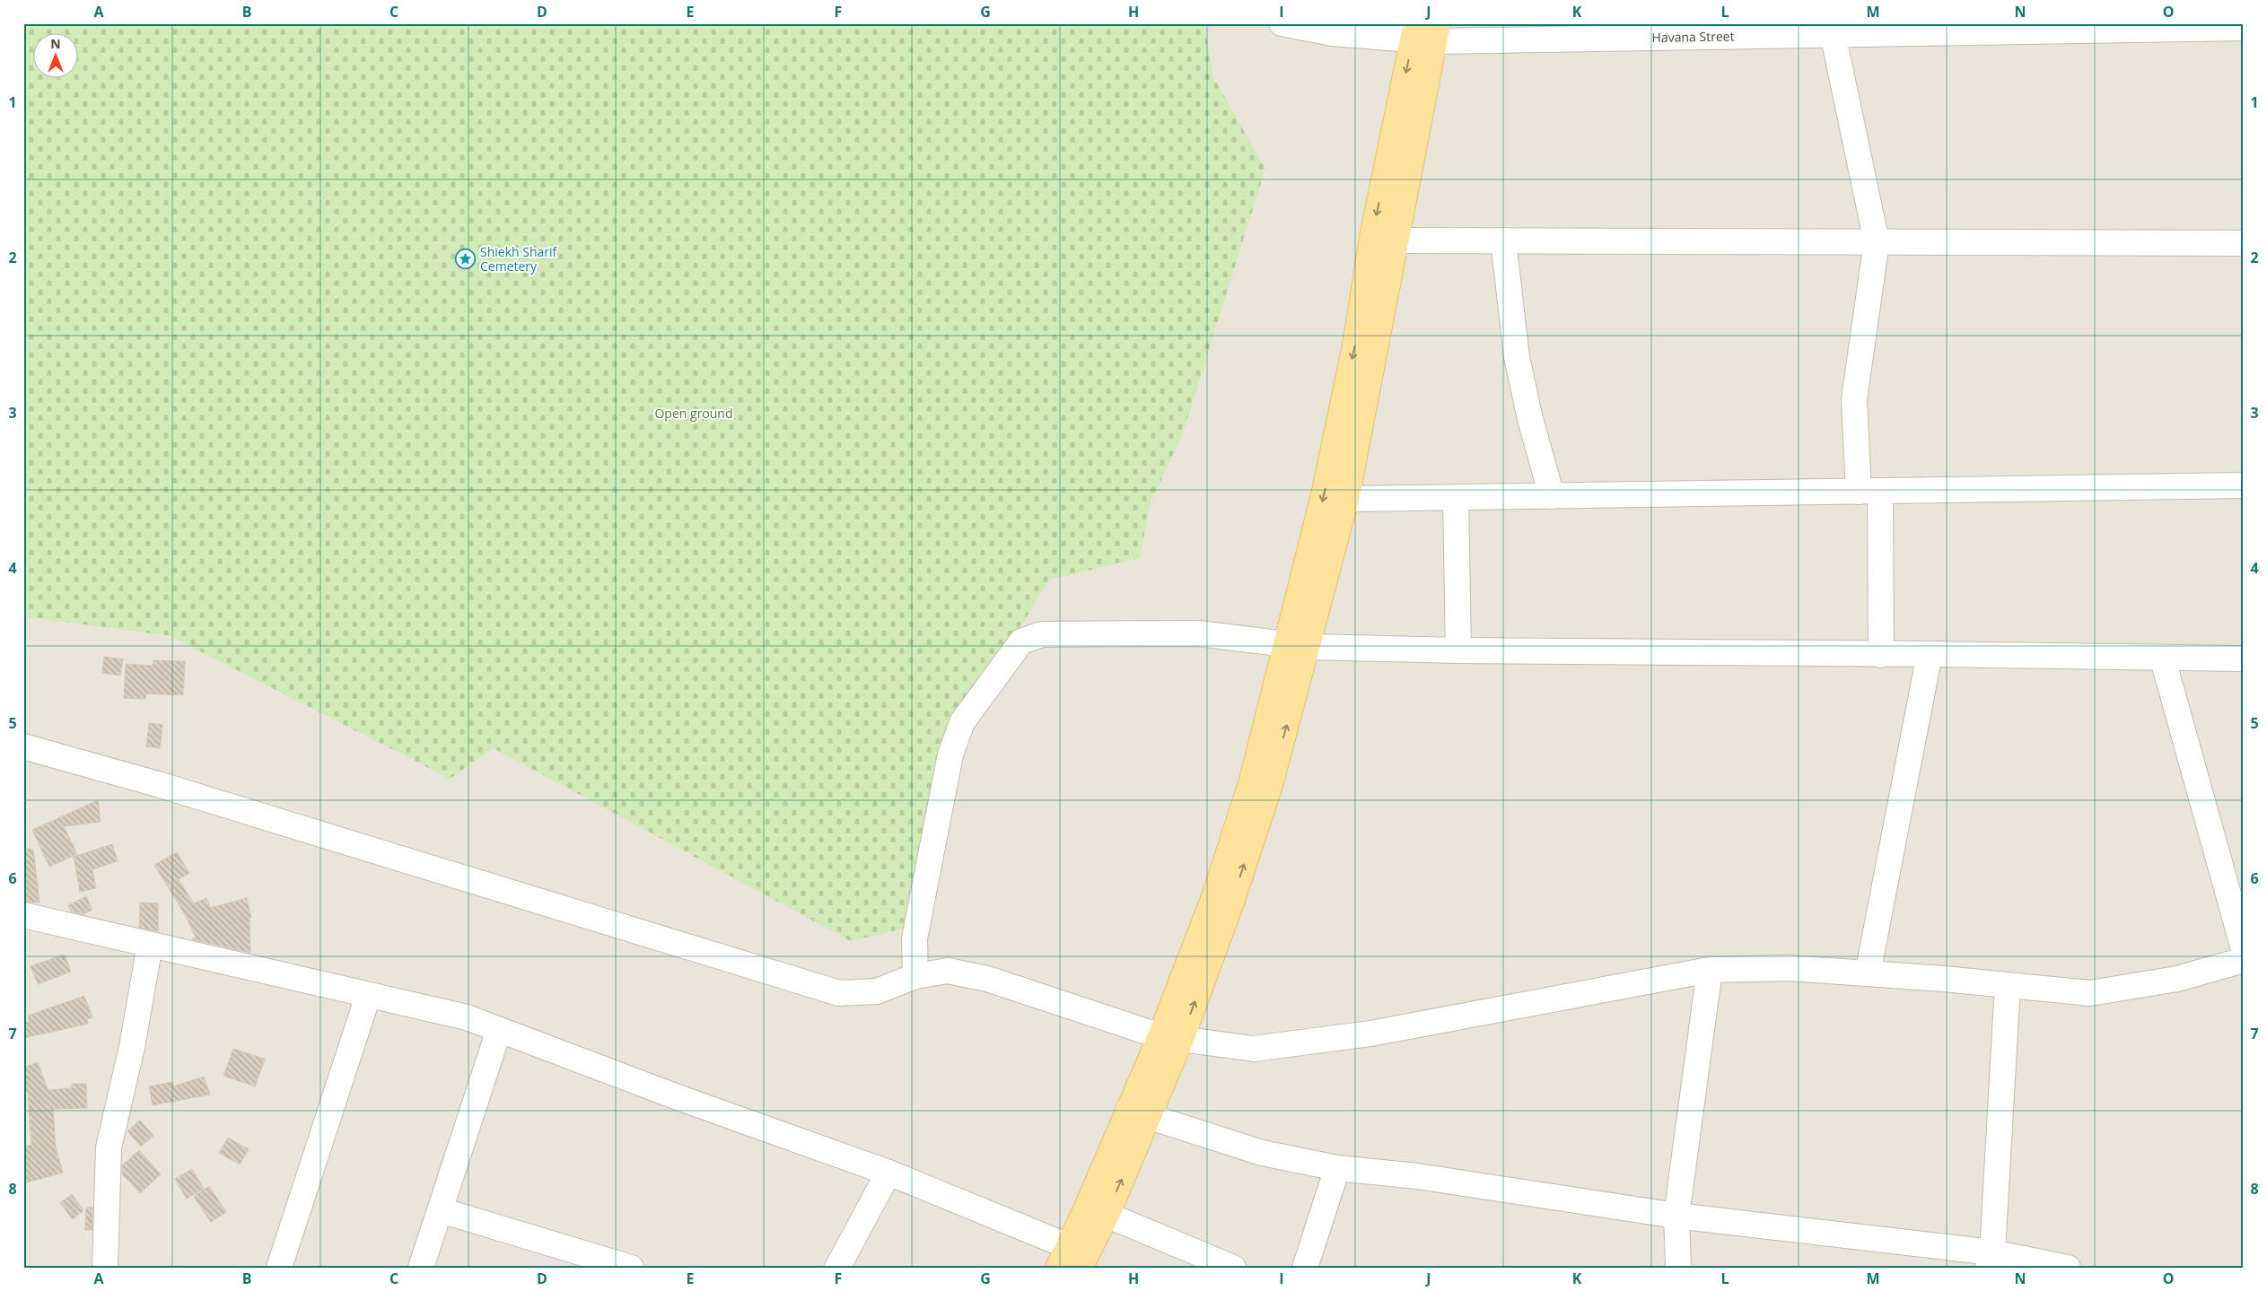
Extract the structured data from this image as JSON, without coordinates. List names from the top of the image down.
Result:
{
  "streets": {
    "street": ["Havana Street"]
  },
  "parks": ["Open ground"],
  "places": {
    "place": ["Shiekh Sharif Cemetery"]
  },
  "north": "top",
  "grid": {
    "columns": [
      "A",
      "B",
      "C",
      "D",
      "E",
      "F",
      "G",
      "H",
      "I",
      "J",
      "K",
      "L",
      "M",
      "N",
      "O"
    ],
    "rows": [
      "1",
      "2",
      "3",
      "4",
      "5",
      "6",
      "7",
      "8"
    ]
  }
}
